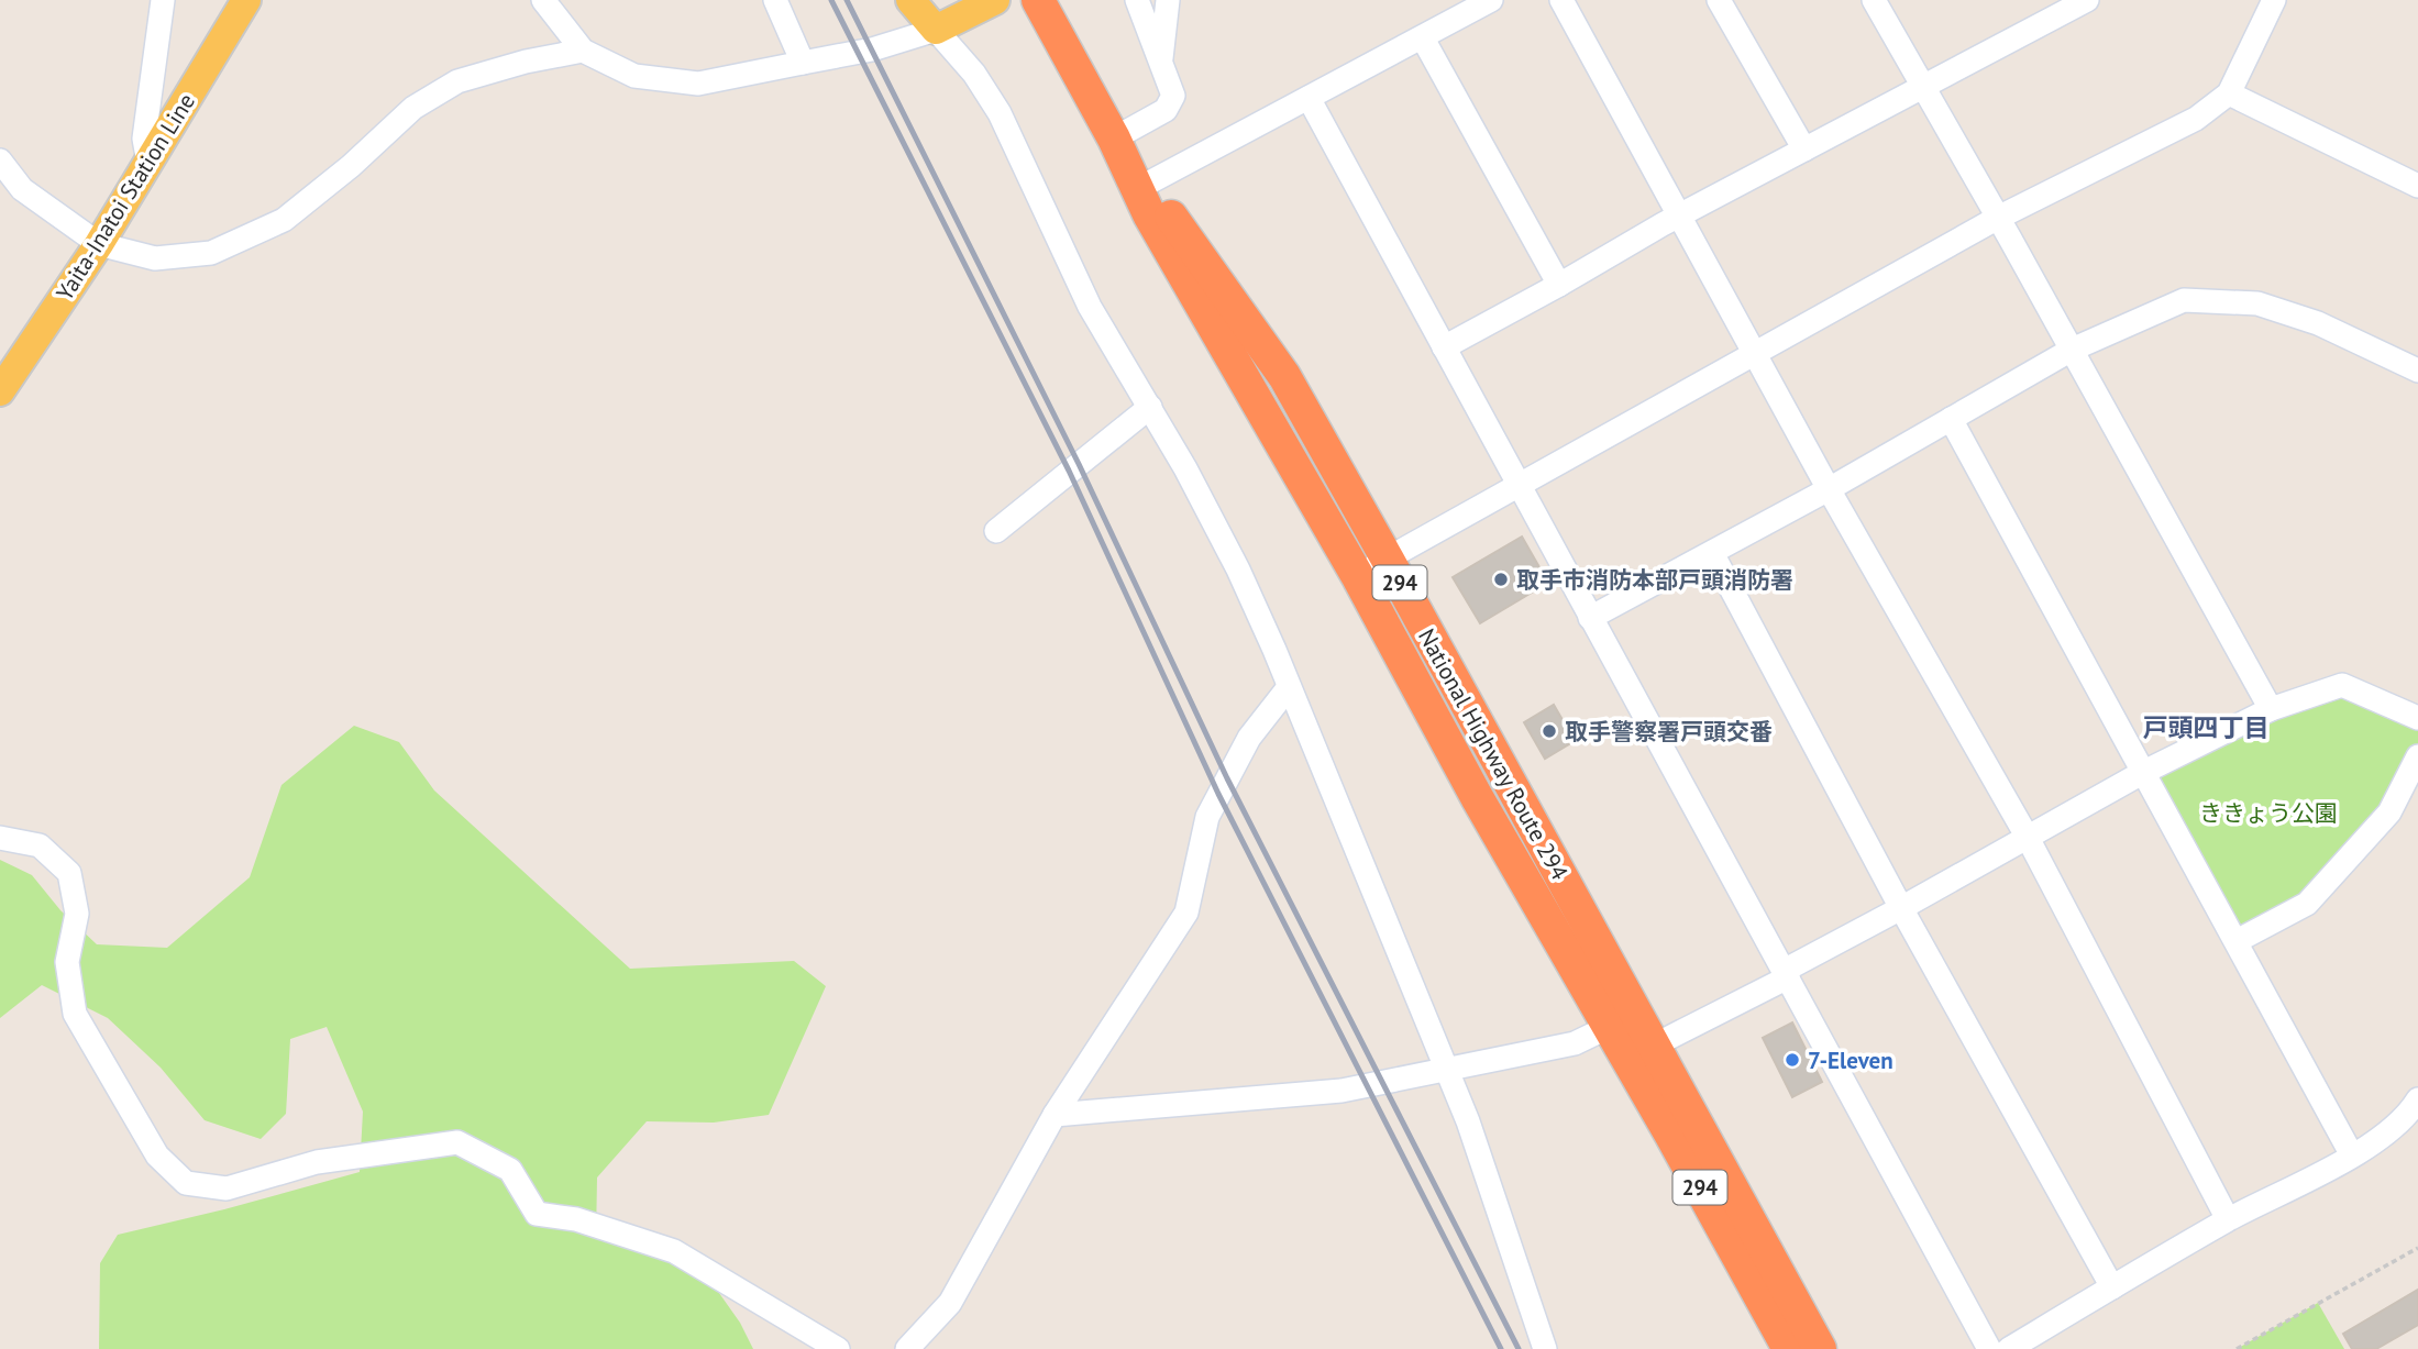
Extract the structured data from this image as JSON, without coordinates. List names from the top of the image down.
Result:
{
  "streets": {
    "highway": ["294", "National Highway Route 294"],
    "main road": ["Yaita-Inatoi Station Line"]
  },
  "districts": ["戸頭四丁目"],
  "parks": ["ききょう公園"],
  "places": ["取手市消防本部戸頭消防署", "取手警察署戸頭交番", "7-Eleven"]
}
